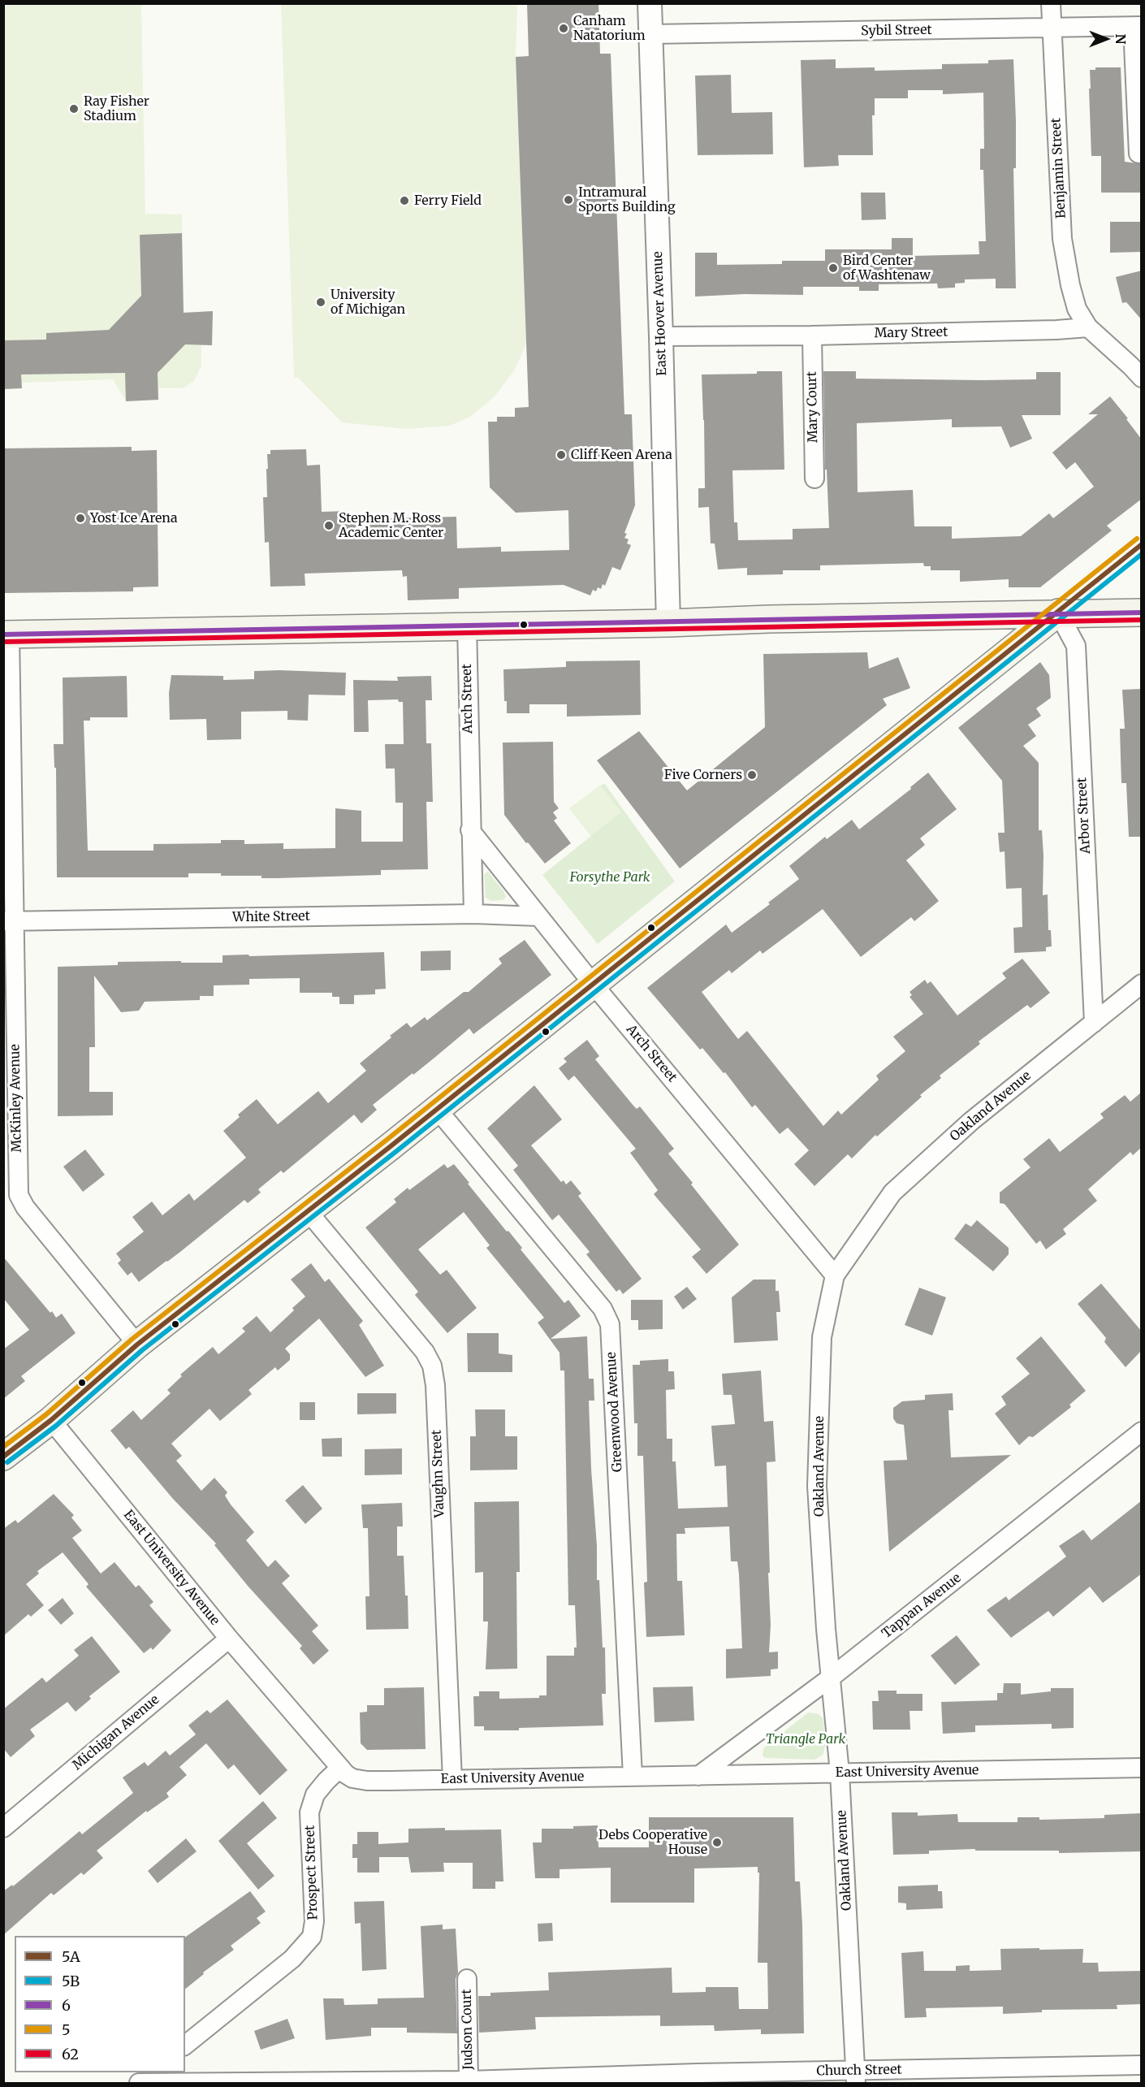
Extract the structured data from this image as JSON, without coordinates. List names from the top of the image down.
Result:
{
  "streets": {
    "street": [
      "Sybil Street",
      "Benjamin Street",
      "East Hoover Avenue",
      "Mary Street",
      "Mary Court",
      "Arch Street",
      "Arbor Street",
      "White Street",
      "McKinley Avenue",
      "Oakland Avenue",
      "Greenwood Avenue",
      "Vaughn Street",
      "East University Avenue",
      "Tappan Avenue",
      "Michigan Avenue",
      "Prospect Street",
      "Judson Court",
      "Church Street"
    ]
  },
  "crossings": [
    ["Sybil Street", "Benjamin Street"],
    ["Sybil Street", "East Hoover Avenue"],
    ["Benjamin Street", "Mary Street"],
    ["East Hoover Avenue", "Mary Street"],
    ["Mary Street", "Mary Court"],
    ["Arch Street", "White Street"],
    ["Arch Street", "Oakland Avenue"],
    ["Arbor Street", "Oakland Avenue"],
    ["White Street", "McKinley Avenue"],
    ["Oakland Avenue", "East University Avenue"],
    ["Oakland Avenue", "Tappan Avenue"],
    ["Oakland Avenue", "Church Street"],
    ["Greenwood Avenue", "East University Avenue"],
    ["Vaughn Street", "East University Avenue"],
    ["East University Avenue", "Tappan Avenue"],
    ["East University Avenue", "Michigan Avenue"],
    ["East University Avenue", "Prospect Street"],
    ["Judson Court", "Church Street"]
  ],
  "parks": ["Forsythe Park", "Triangle Park"],
  "places": [
    "Canham Natatorium",
    "Ray Fisher Stadium",
    "Intramural Sports Building",
    "Ferry Field",
    "Bird Center of Washtenaw",
    "University of Michigan",
    "Cliff Keen Arena",
    "Yost Ice Arena",
    "Stephen M. Ross Academic Center",
    "Five Corners",
    "Debs Cooperative House"
  ],
  "lines": [
    "transit line 5",
    "transit line 5A",
    "transit line 5B",
    "transit line 6",
    "transit line 62"
  ],
  "legend": [
    "5A",
    "5B",
    "6",
    "5",
    "62"
  ],
  "north": "right"
}
